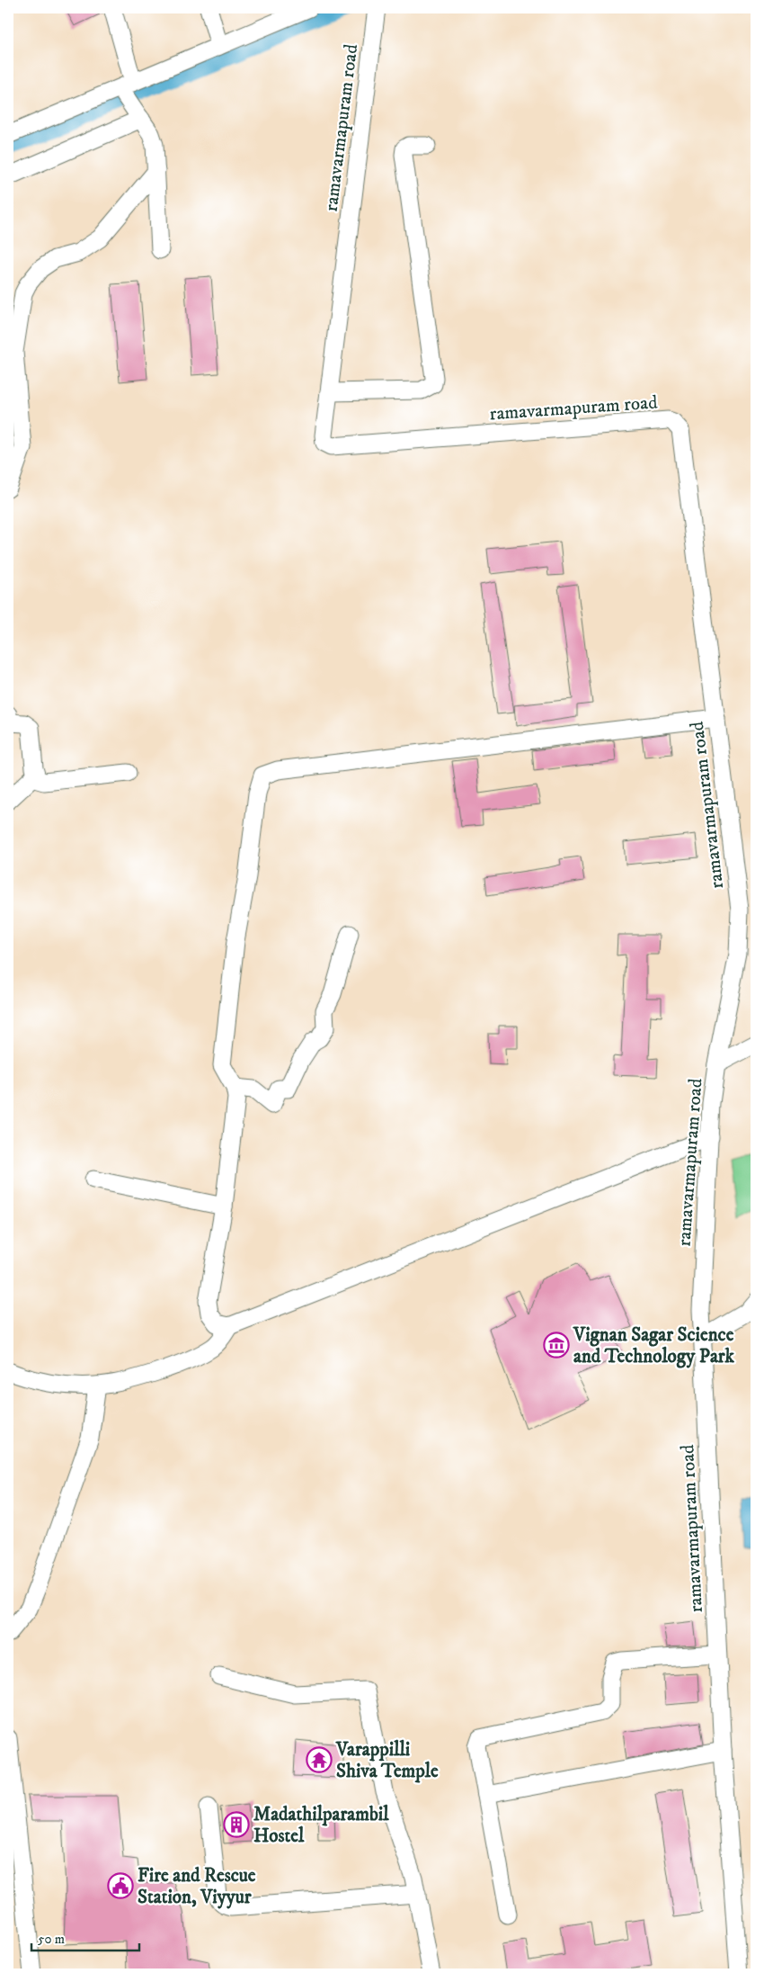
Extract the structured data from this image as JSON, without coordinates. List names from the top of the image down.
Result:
{
  "streets": {
    "street": ["ramavarmapuram road"]
  },
  "places": {
    "museum": ["Vignan Sagar Science and Technology Park"],
    "temple": ["Varappilli Shiva Temple"],
    "building": ["Madathilparambil Hostel"],
    "public building": ["Fire and Rescue Station, Viyyur"]
  },
  "scale_bar": "50 m"
}
